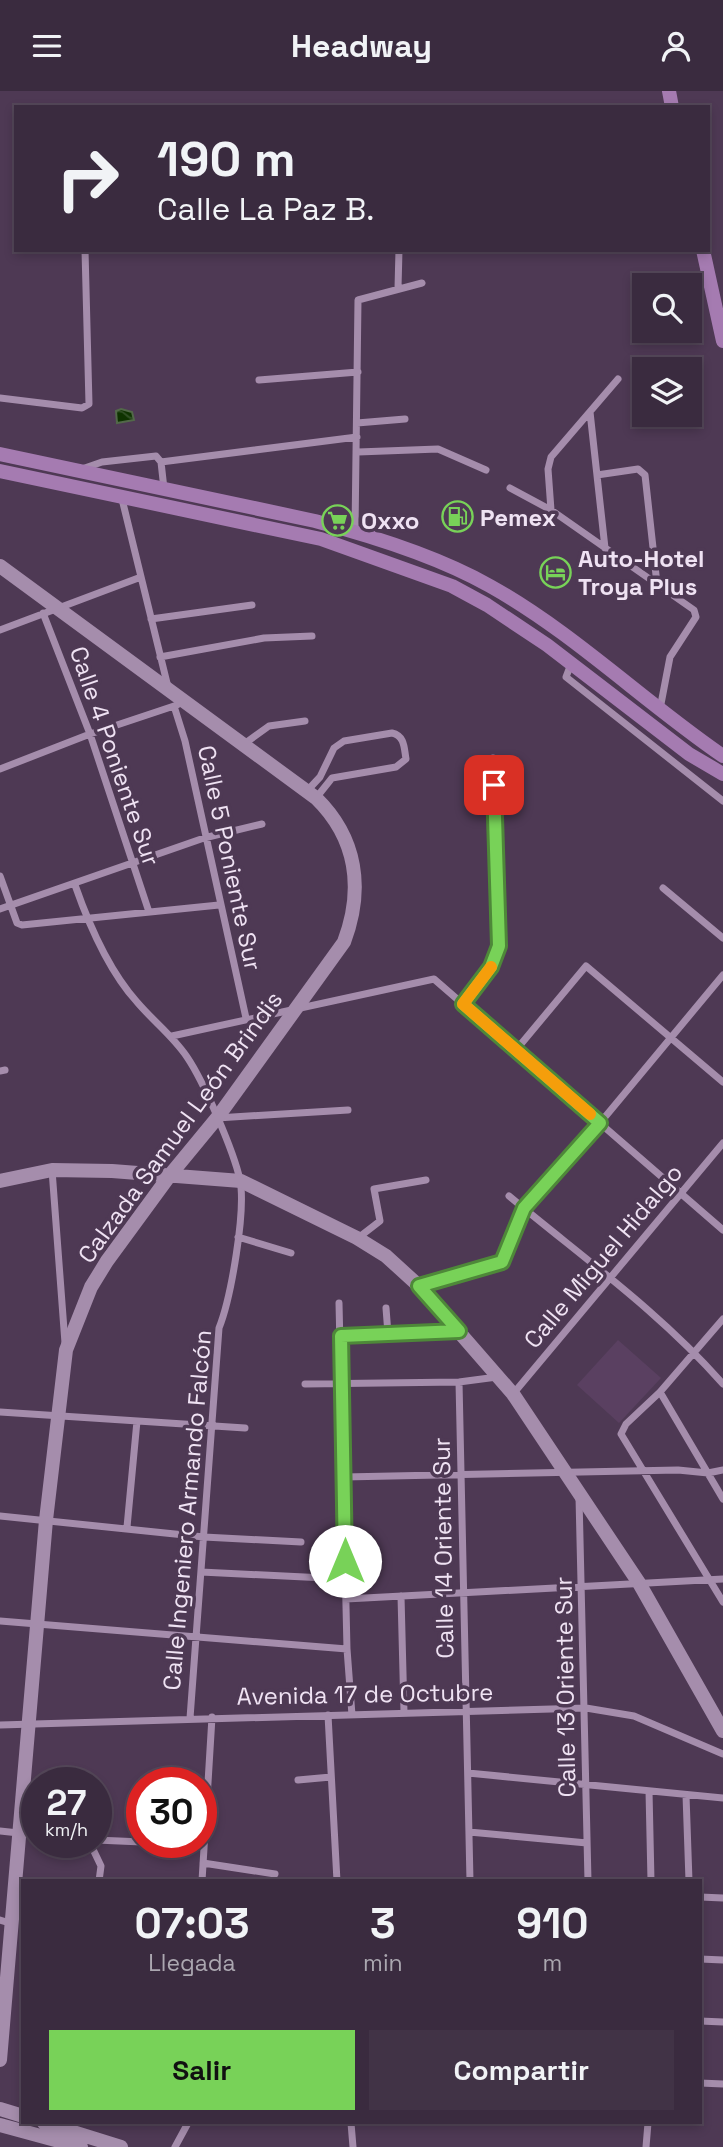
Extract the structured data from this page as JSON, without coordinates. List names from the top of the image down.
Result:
{
  "streets": {
    "street": [
      "Calle 4 Poniente Sur",
      "Calle 5 Poniente Sur",
      "Calzada Samuel León Brindis",
      "Calle Miguel Hidalgo",
      "Calle Ingeniero Armando Falcón",
      "Calle 14 Oriente Sur",
      "Calle 13 Oriente Sur",
      "Avenida 17 de Octubre"
    ]
  },
  "crossings": [
    ["Calle 4 Poniente Sur", "Calzada Samuel León Brindis"],
    ["Calle 5 Poniente Sur", "Calzada Samuel León Brindis"],
    ["Calzada Samuel León Brindis", "Avenida 17 de Octubre"],
    ["Calle Ingeniero Armando Falcón", "Avenida 17 de Octubre"],
    ["Calle 14 Oriente Sur", "Avenida 17 de Octubre"],
    ["Calle 13 Oriente Sur", "Avenida 17 de Octubre"]
  ],
  "places": {
    "fuel station": ["Pemex"],
    "supermarket": ["Oxxo"],
    "hotel": ["Auto-Hotel Troya Plus"]
  },
  "page": {
    "header": "Headway",
    "turn": ["190 m", "Calle La Paz B."],
    "speed": "27 km/h",
    "limit": "30",
    "eta": [
      "07:03",
      "Llegada",
      "3",
      "min",
      "910",
      "m"
    ],
    "buttons": ["Salir", "Compartir"]
  }
}
